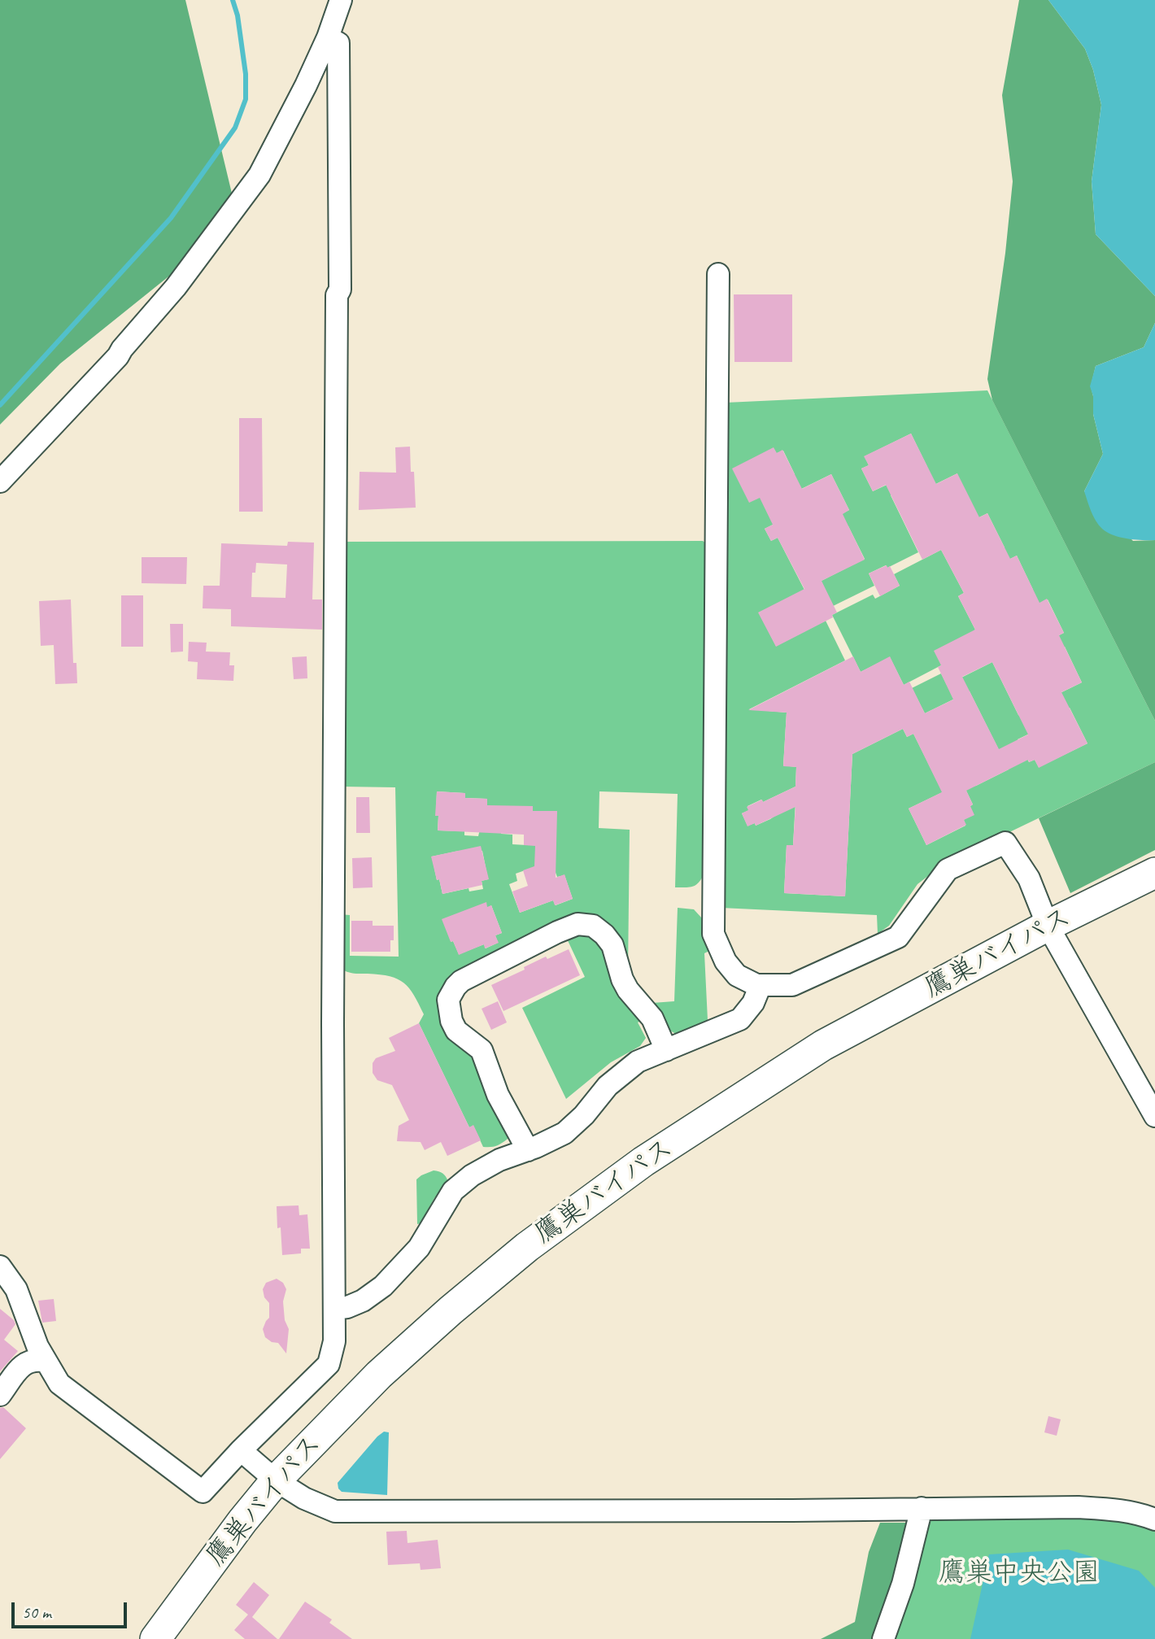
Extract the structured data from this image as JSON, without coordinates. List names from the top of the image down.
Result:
{
  "streets": {
    "highway": ["鷹巣バイパス"]
  },
  "parks": ["鷹巣中央公園"],
  "scale_bar": "50 m"
}
